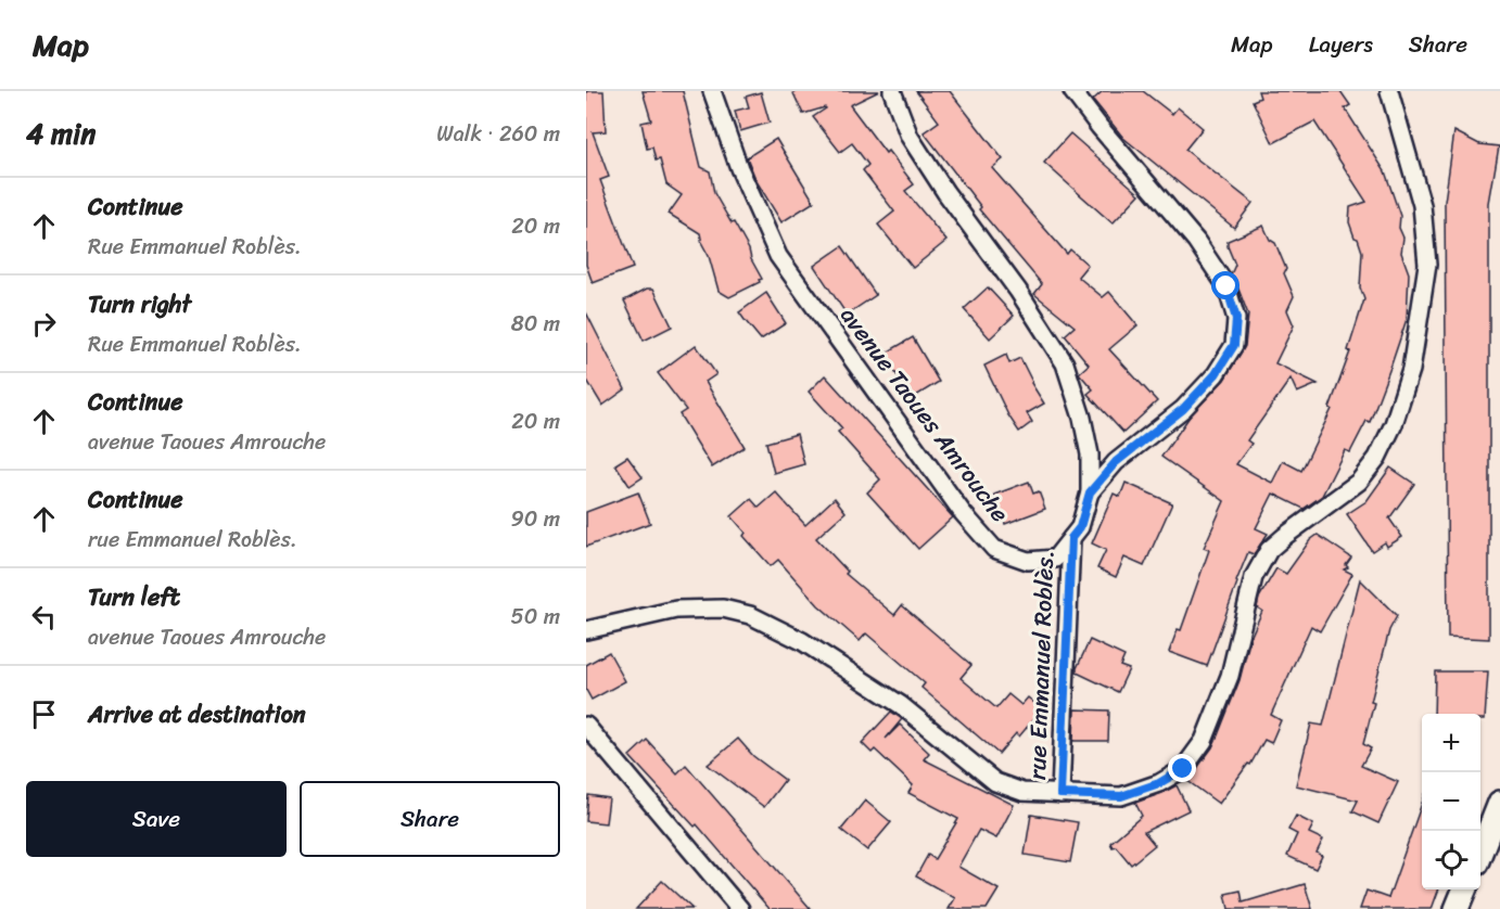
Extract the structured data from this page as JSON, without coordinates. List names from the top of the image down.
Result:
{
  "streets": {
    "street": ["avenue Taoues Amrouche", "rue Emmanuel Roblès."]
  },
  "crossings": [
    ["avenue Taoues Amrouche", "rue Emmanuel Roblès."]
  ],
  "page": {
    "header": "Map",
    "nav": ["Map", "Layers", "Share"],
    "heading": ["4 min", "Walk · 260 m"],
    "list": [
      ["Continue", "Rue Emmanuel Roblès.", "20 m"],
      ["Turn right", "Rue Emmanuel Roblès.", "80 m"],
      ["Continue", "avenue Taoues Amrouche", "20 m"],
      ["Continue", "rue Emmanuel Roblès.", "90 m"],
      ["Turn left", "avenue Taoues Amrouche", "50 m"],
      "Arrive at destination"
    ],
    "map_buttons": ["+", "−"],
    "buttons": ["Save", "Share"]
  }
}
